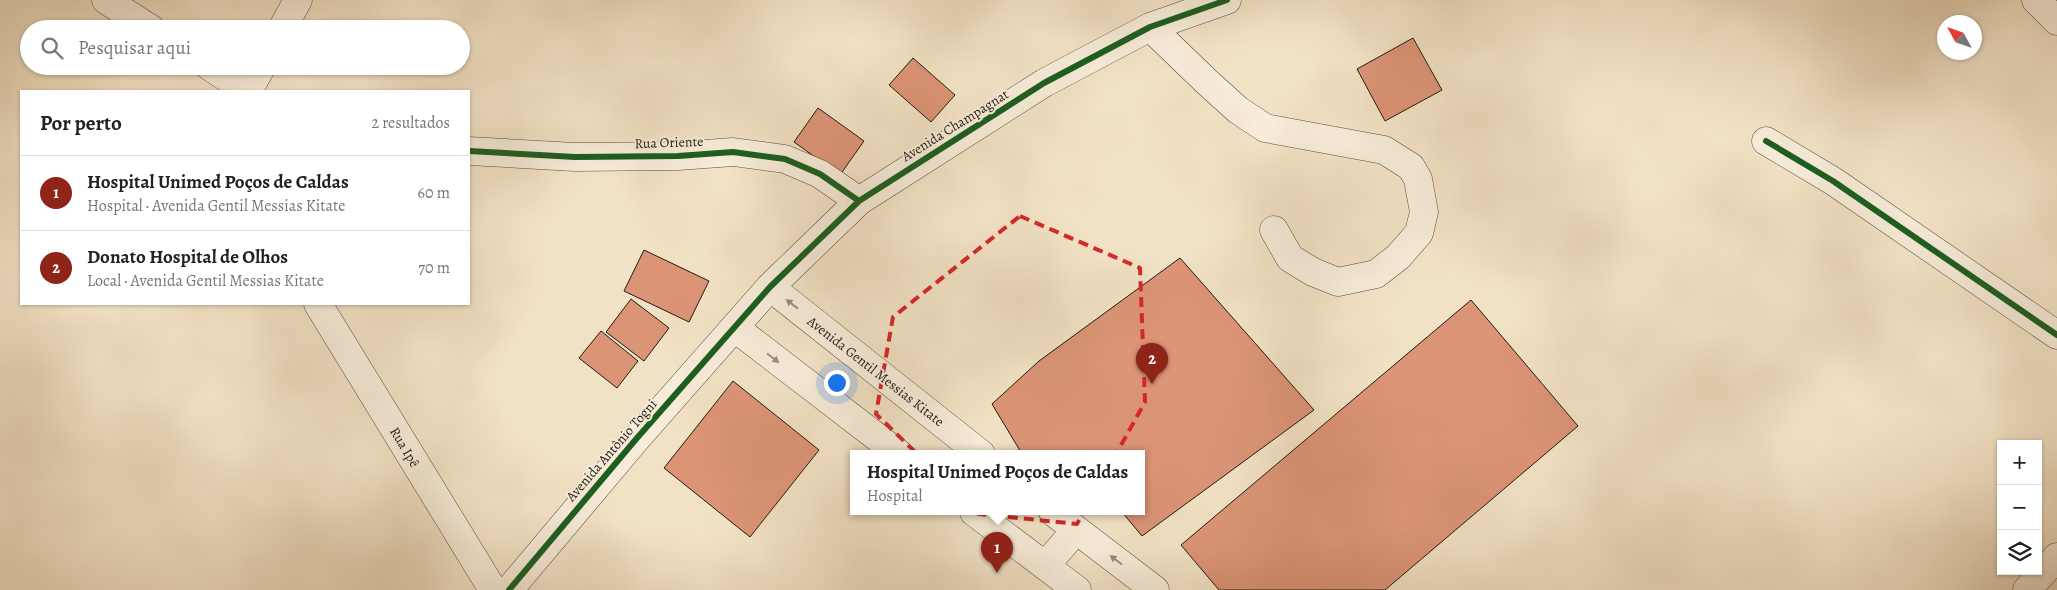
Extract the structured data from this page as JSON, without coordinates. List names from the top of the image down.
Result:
{
  "streets": {
    "street": [
      "Avenida Champagnat",
      "Rua Oriente",
      "Avenida Gentil Messias Kitate",
      "Rua Ipê",
      "Avenida Antônio Togni"
    ]
  },
  "crossings": [
    ["Avenida Champagnat", "Rua Oriente"],
    ["Avenida Champagnat", "Avenida Gentil Messias Kitate"],
    ["Avenida Champagnat", "Avenida Antônio Togni"]
  ],
  "north": "top left",
  "page": {
    "search": "Pesquisar aqui",
    "heading": ["Por perto", "2 resultados"],
    "list": [
      {
        "mark": "1",
        "name": "Hospital Unimed Poços de Caldas",
        "note": "Hospital · Avenida Gentil Messias Kitate",
        "value": "60 m"
      },
      {
        "mark": "2",
        "name": "Donato Hospital de Olhos",
        "note": "Local · Avenida Gentil Messias Kitate",
        "value": "70 m"
      }
    ],
    "pins": ["2", "1"],
    "map_buttons": ["+", "−"],
    "popup": ["Hospital Unimed Poços de Caldas", "Hospital"]
  }
}
